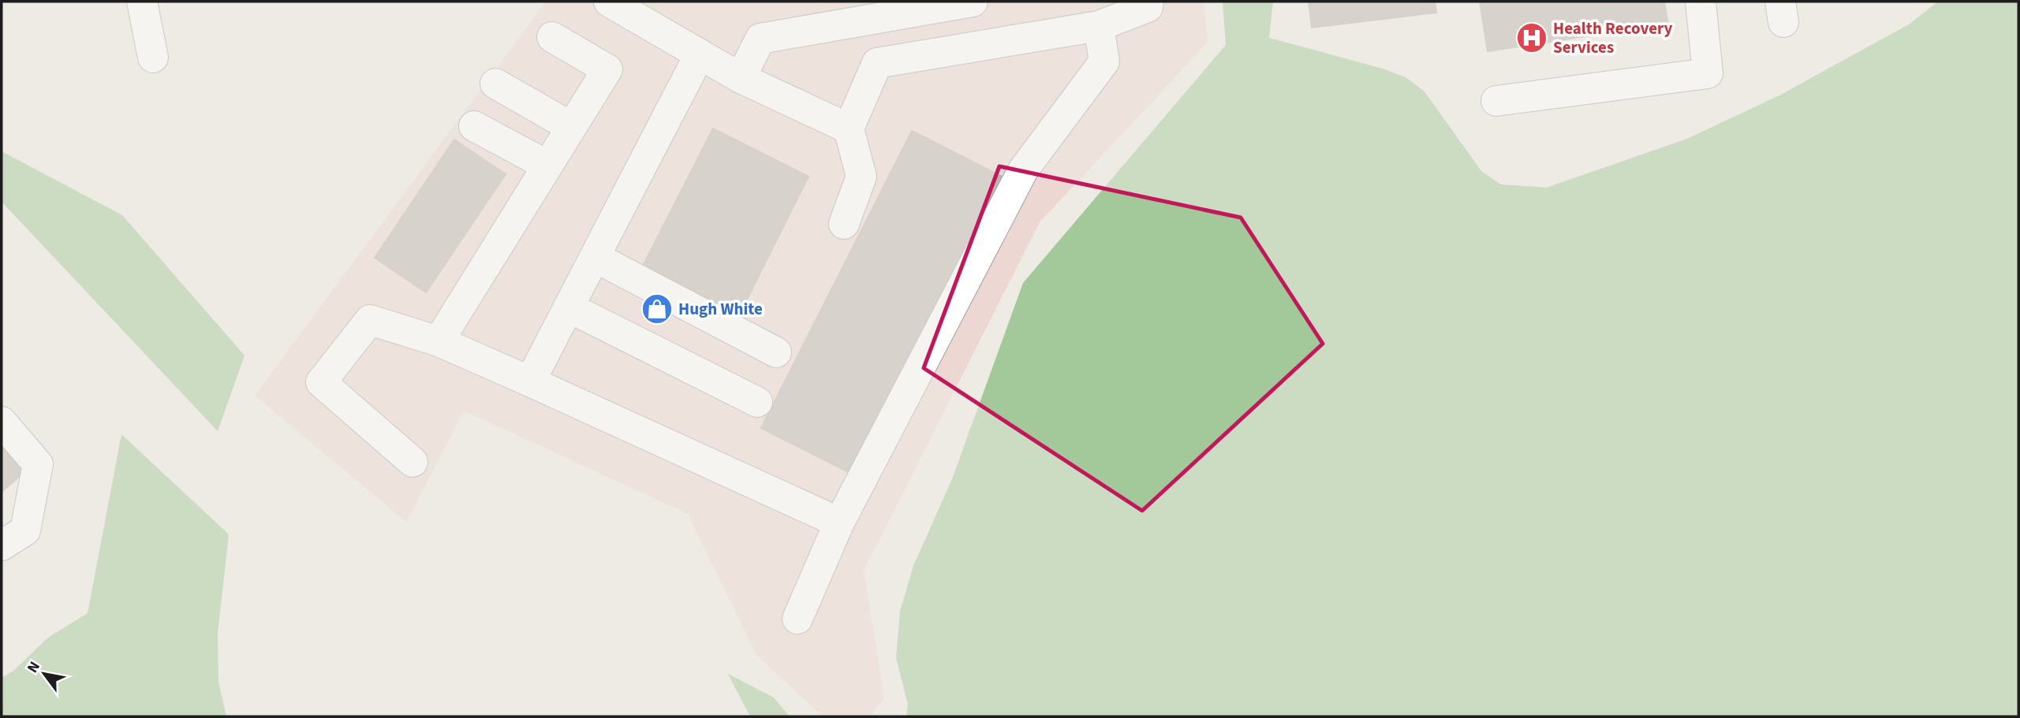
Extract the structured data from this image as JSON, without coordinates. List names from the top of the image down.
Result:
{
  "places": {
    "hospital": ["Health Recovery Services"],
    "shop": ["Hugh White"]
  },
  "north": "top left"
}
